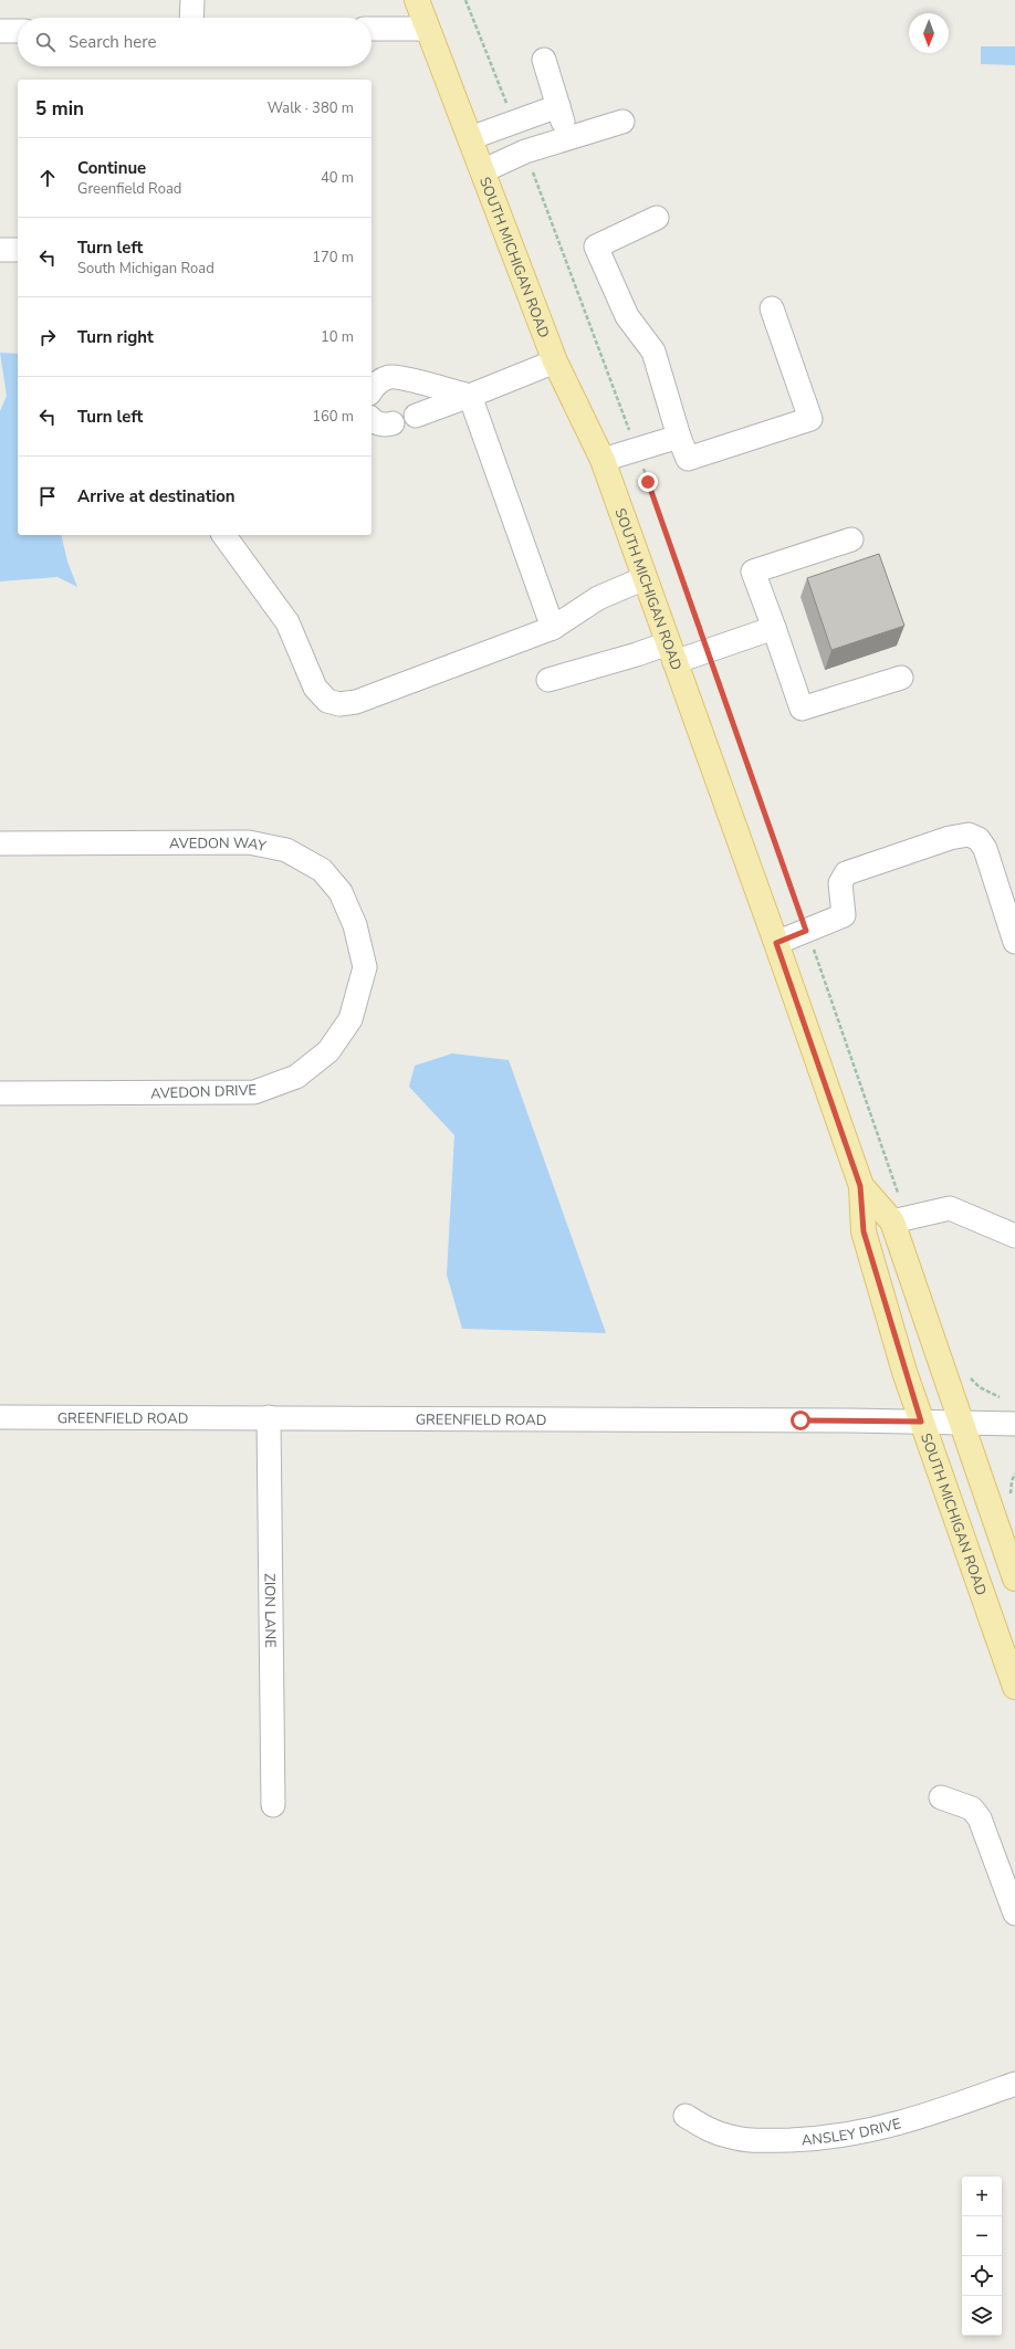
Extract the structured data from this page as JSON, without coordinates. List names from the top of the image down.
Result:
{
  "streets": {
    "main road": ["SOUTH MICHIGAN ROAD"],
    "street": [
      "AVEDON WAY",
      "AVEDON DRIVE",
      "GREENFIELD ROAD",
      "ZION LANE",
      "ANSLEY DRIVE"
    ]
  },
  "crossings": [
    ["SOUTH MICHIGAN ROAD", "GREENFIELD ROAD"],
    ["AVEDON WAY", "AVEDON DRIVE"],
    ["GREENFIELD ROAD", "ZION LANE"]
  ],
  "north": "bottom",
  "page": {
    "search": "Search here",
    "heading": ["5 min", "Walk · 380 m"],
    "list": [
      ["Continue", "Greenfield Road", "40 m"],
      ["Turn left", "South Michigan Road", "170 m"],
      ["Turn right", "10 m"],
      ["Turn left", "160 m"],
      "Arrive at destination"
    ],
    "map_buttons": ["+", "−"]
  }
}
